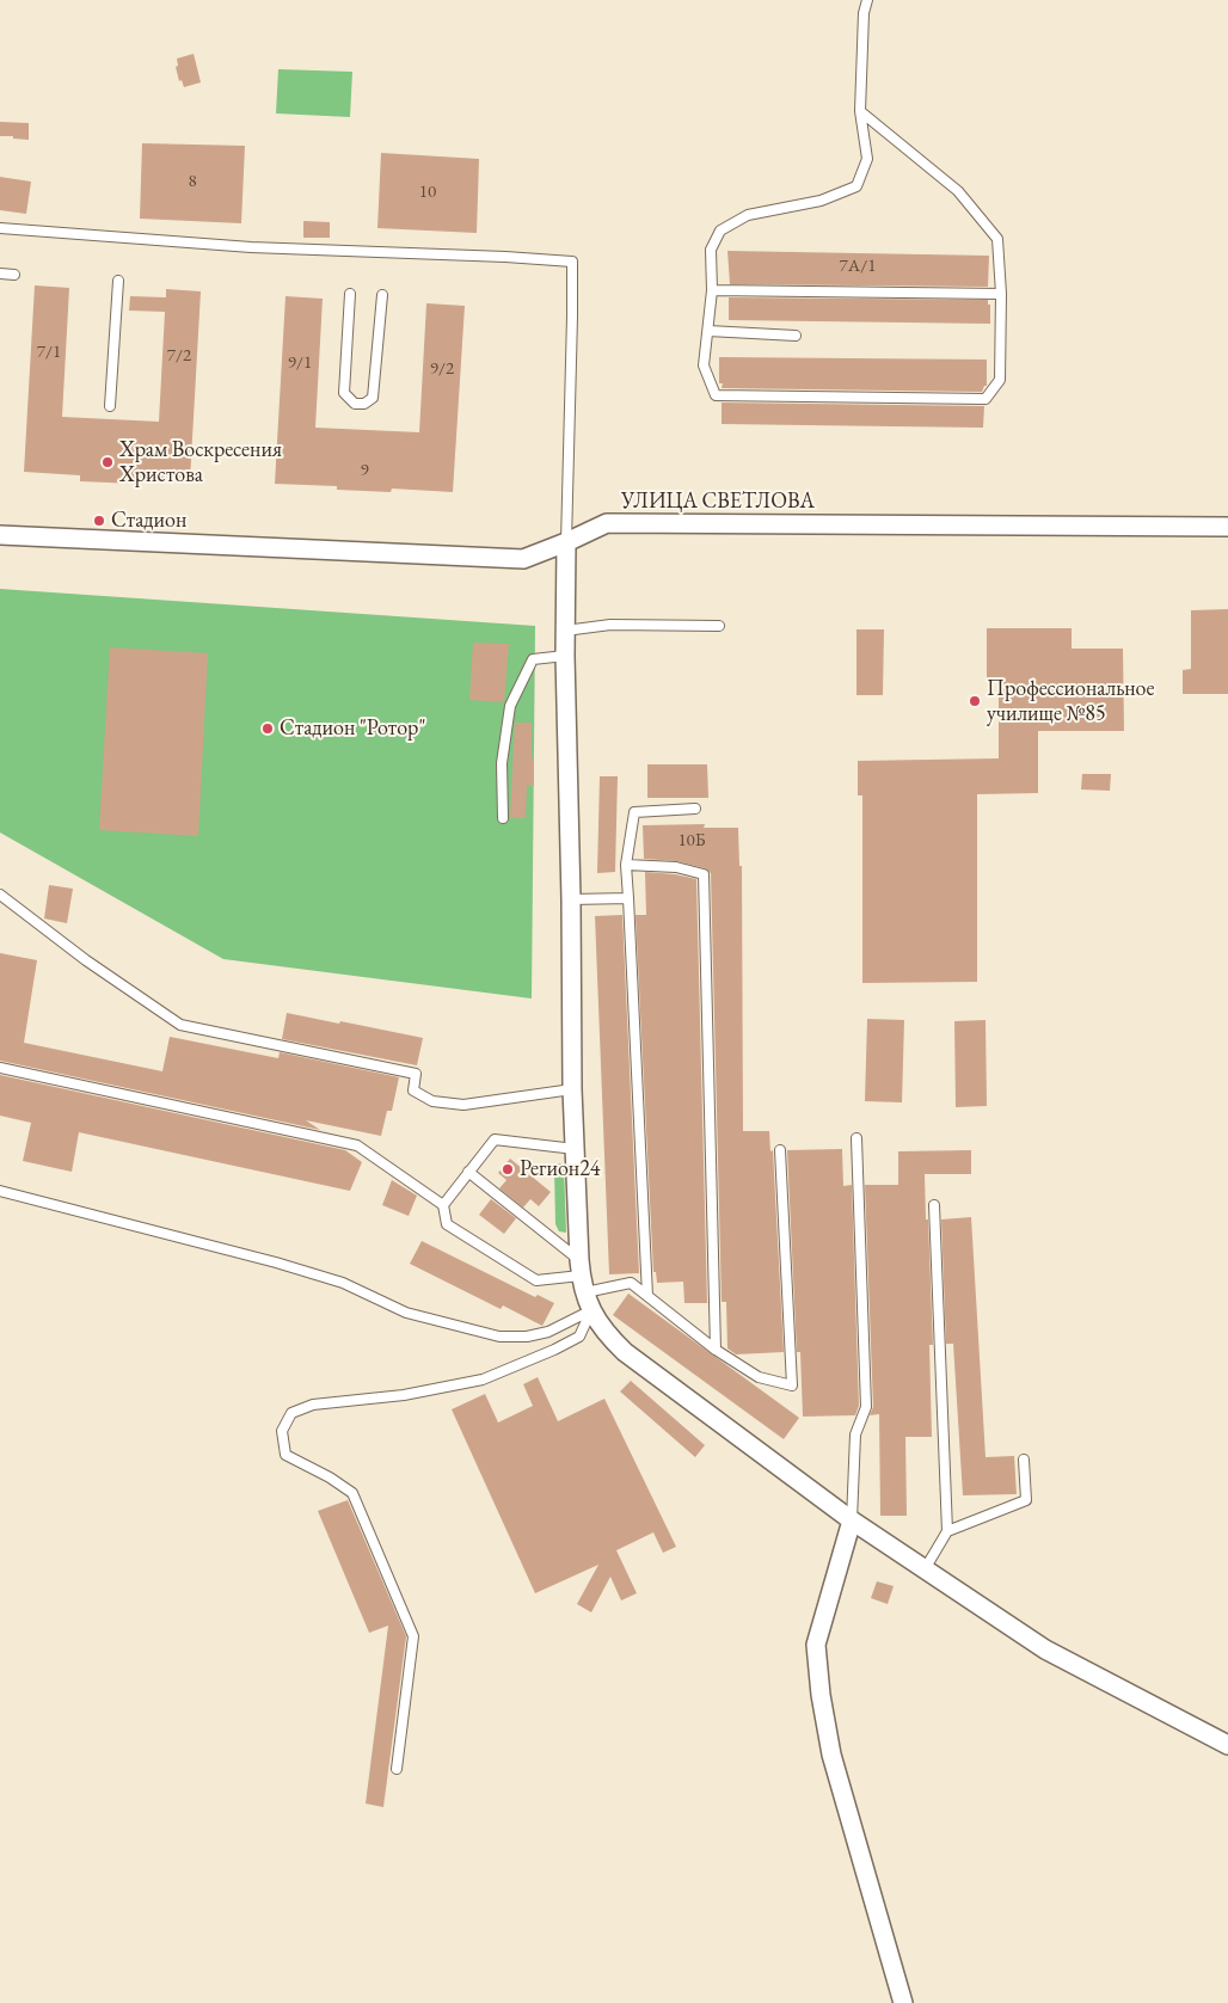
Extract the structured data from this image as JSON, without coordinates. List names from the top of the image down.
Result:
{
  "streets": {
    "street": ["УЛИЦА СВЕТЛОВА"]
  },
  "places": [
    "Храм Воскресения Христова",
    "Стадион",
    "Профессиональное училище №85",
    "Стадион \"Ротор\"",
    "Регион24"
  ],
  "house_numbers": [
    "8",
    "10",
    "7А/1",
    "7/1",
    "7/2",
    "9/1",
    "9/2",
    "9",
    "10Б"
  ]
}
